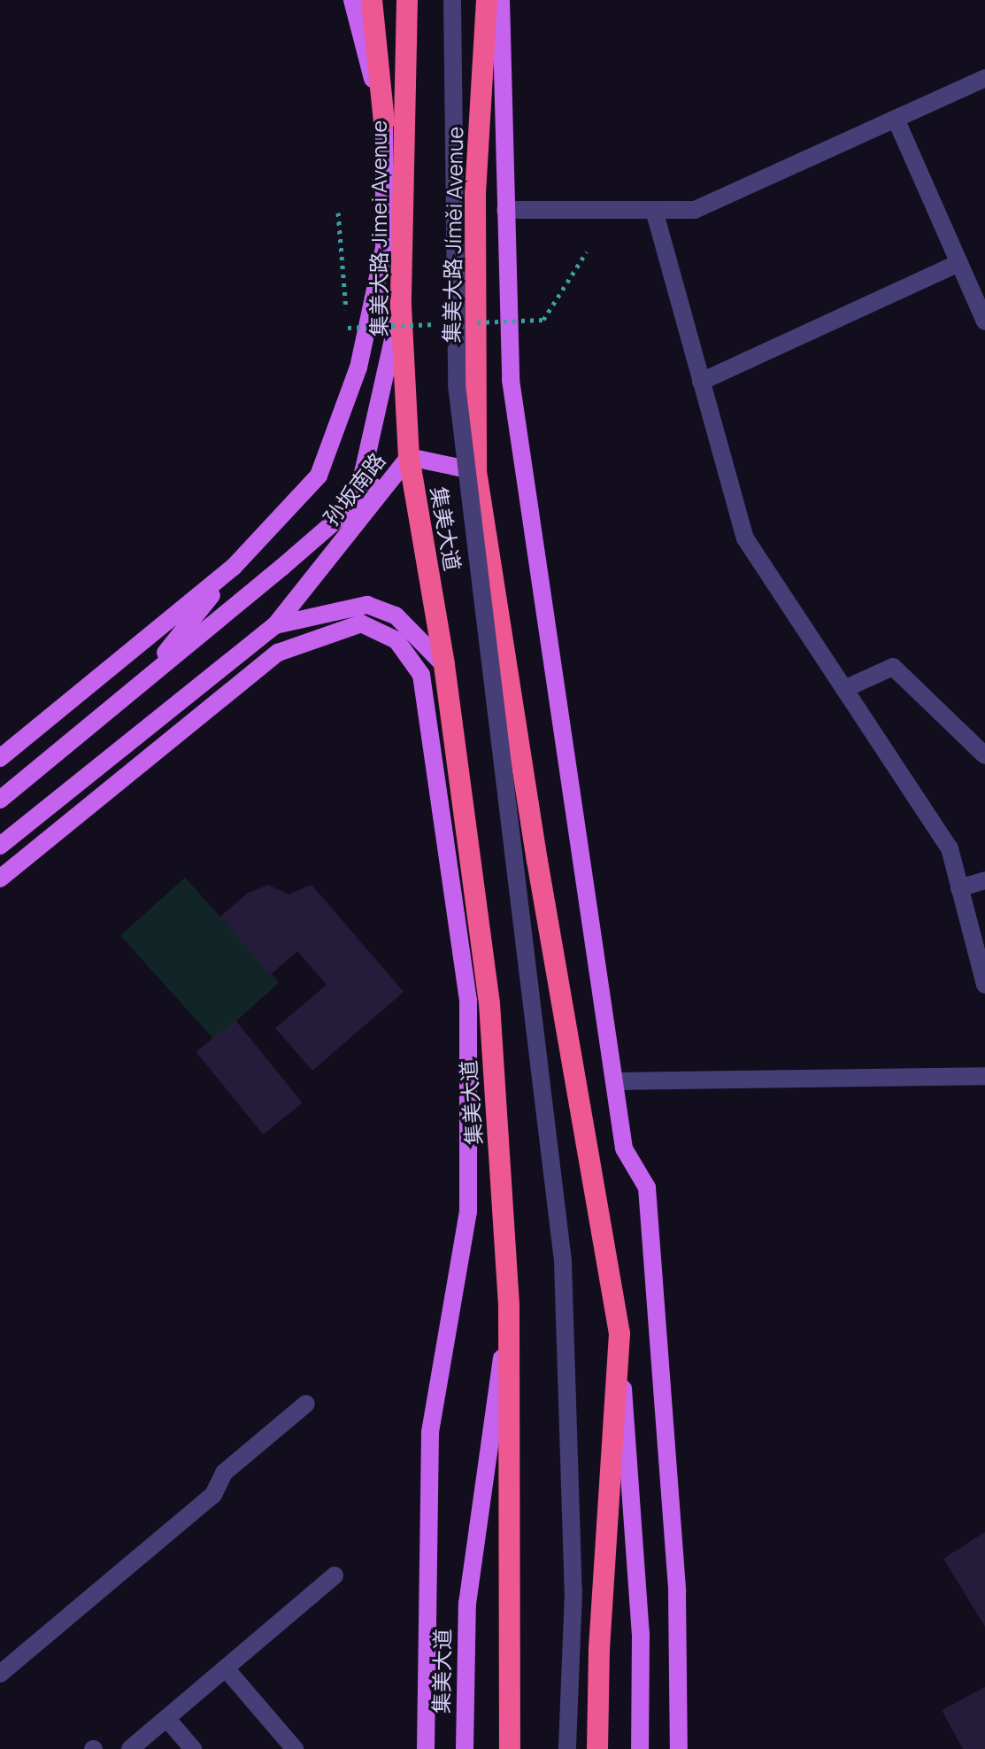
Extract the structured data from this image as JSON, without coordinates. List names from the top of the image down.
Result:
{
  "streets": {
    "highway": ["集美大路 Jimei Avenue", "集美大路 Jíměi Avenue", "集美大道"],
    "main road": ["孙坂南路"]
  },
  "crossings": [
    ["集美大路 Jimei Avenue", "孙坂南路"],
    ["集美大路 Jimei Avenue", "集美大道"],
    ["集美大路 Jíměi Avenue", "集美大道"],
    ["孙坂南路", "集美大道"]
  ]
}
